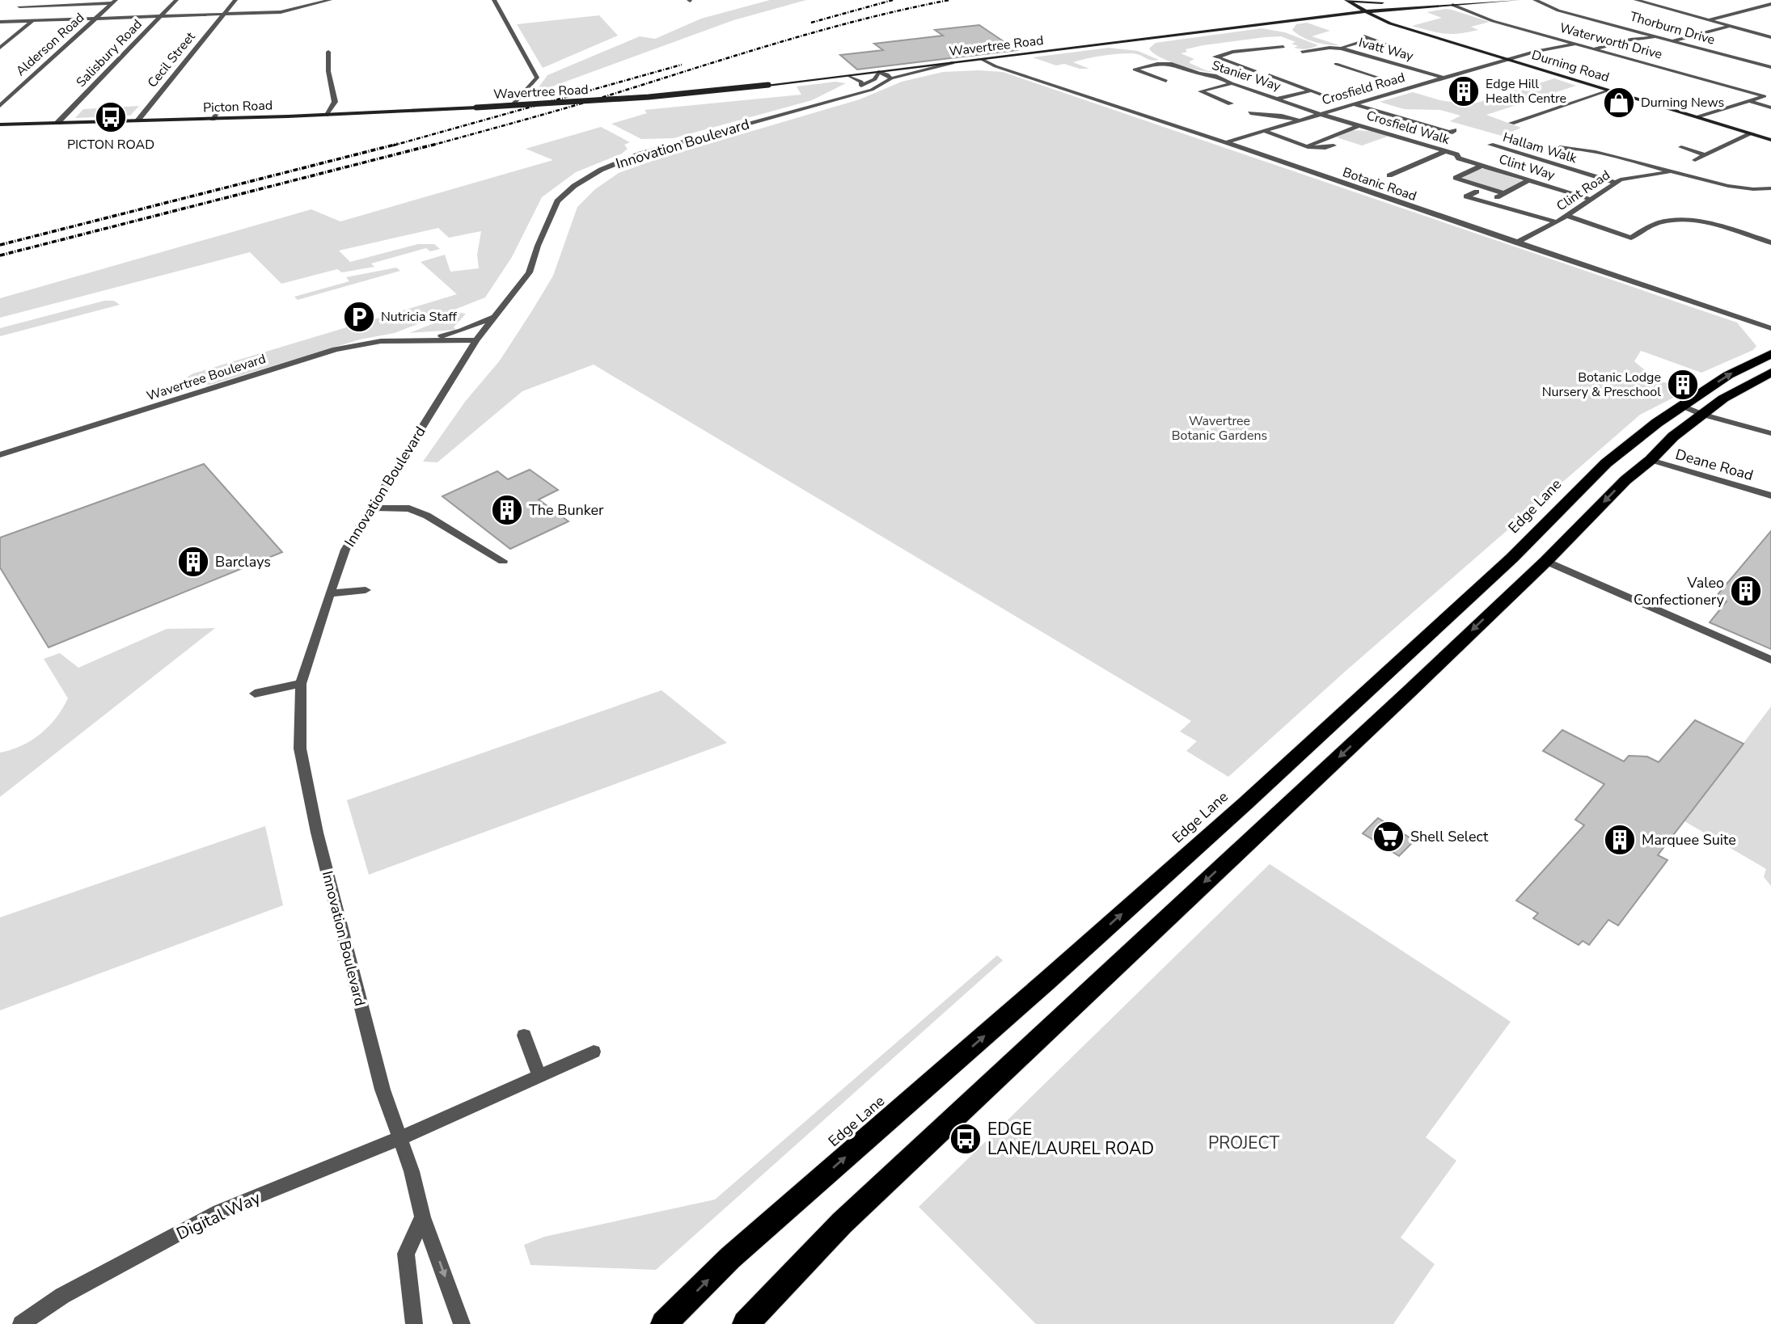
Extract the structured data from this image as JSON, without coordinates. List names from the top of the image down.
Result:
{
  "streets": {
    "highway": ["Edge Lane"],
    "main road": ["Wavertree Road", "Durning Road", "Picton Road"],
    "street": [
      "Thorburn Drive",
      "Waterworth Drive",
      "Alderson Road",
      "Ivatt Way",
      "Salisbury Road",
      "Cecil Street",
      "Stanier Way",
      "Crosfield Road",
      "Crosfield Walk",
      "Innovation Boulevard",
      "Hallam Walk",
      "Clint Way",
      "Botanic Road",
      "Clint Road",
      "Wavertree Boulevard",
      "Deane Road",
      "Digital Way"
    ]
  },
  "crossings": [
    ["Waterworth Drive", "Wavertree Road"],
    ["Waterworth Drive", "Crosfield Road"],
    ["Wavertree Road", "Durning Road"],
    ["Wavertree Road", "Picton Road"],
    ["Wavertree Road", "Innovation Boulevard"],
    ["Wavertree Road", "Botanic Road"],
    ["Ivatt Way", "Crosfield Road"],
    ["Salisbury Road", "Picton Road"],
    ["Cecil Street", "Picton Road"],
    ["Durning Road", "Crosfield Road"],
    ["Stanier Way", "Crosfield Road"],
    ["Stanier Way", "Crosfield Walk"],
    ["Crosfield Road", "Crosfield Walk"],
    ["Crosfield Road", "Botanic Road"],
    ["Crosfield Walk", "Clint Way"],
    ["Innovation Boulevard", "Wavertree Boulevard"],
    ["Innovation Boulevard", "Digital Way"],
    ["Hallam Walk", "Clint Road"],
    ["Clint Way", "Clint Road"],
    ["Botanic Road", "Clint Road"]
  ],
  "parks": ["Wavertree Botanic Gardens", "PROJECT"],
  "places": {
    "building": [
      "Edge Hill Health Centre",
      "Botanic Lodge Nursery & Preschool",
      "The Bunker",
      "Barclays",
      "Valeo Confectionery",
      "Marquee Suite"
    ],
    "shop": ["Durning News"],
    "bus stop": ["PICTON ROAD", "EDGE LANE/LAUREL ROAD"],
    "parking": ["Nutricia Staff"],
    "supermarket": ["Shell Select"]
  }
}
